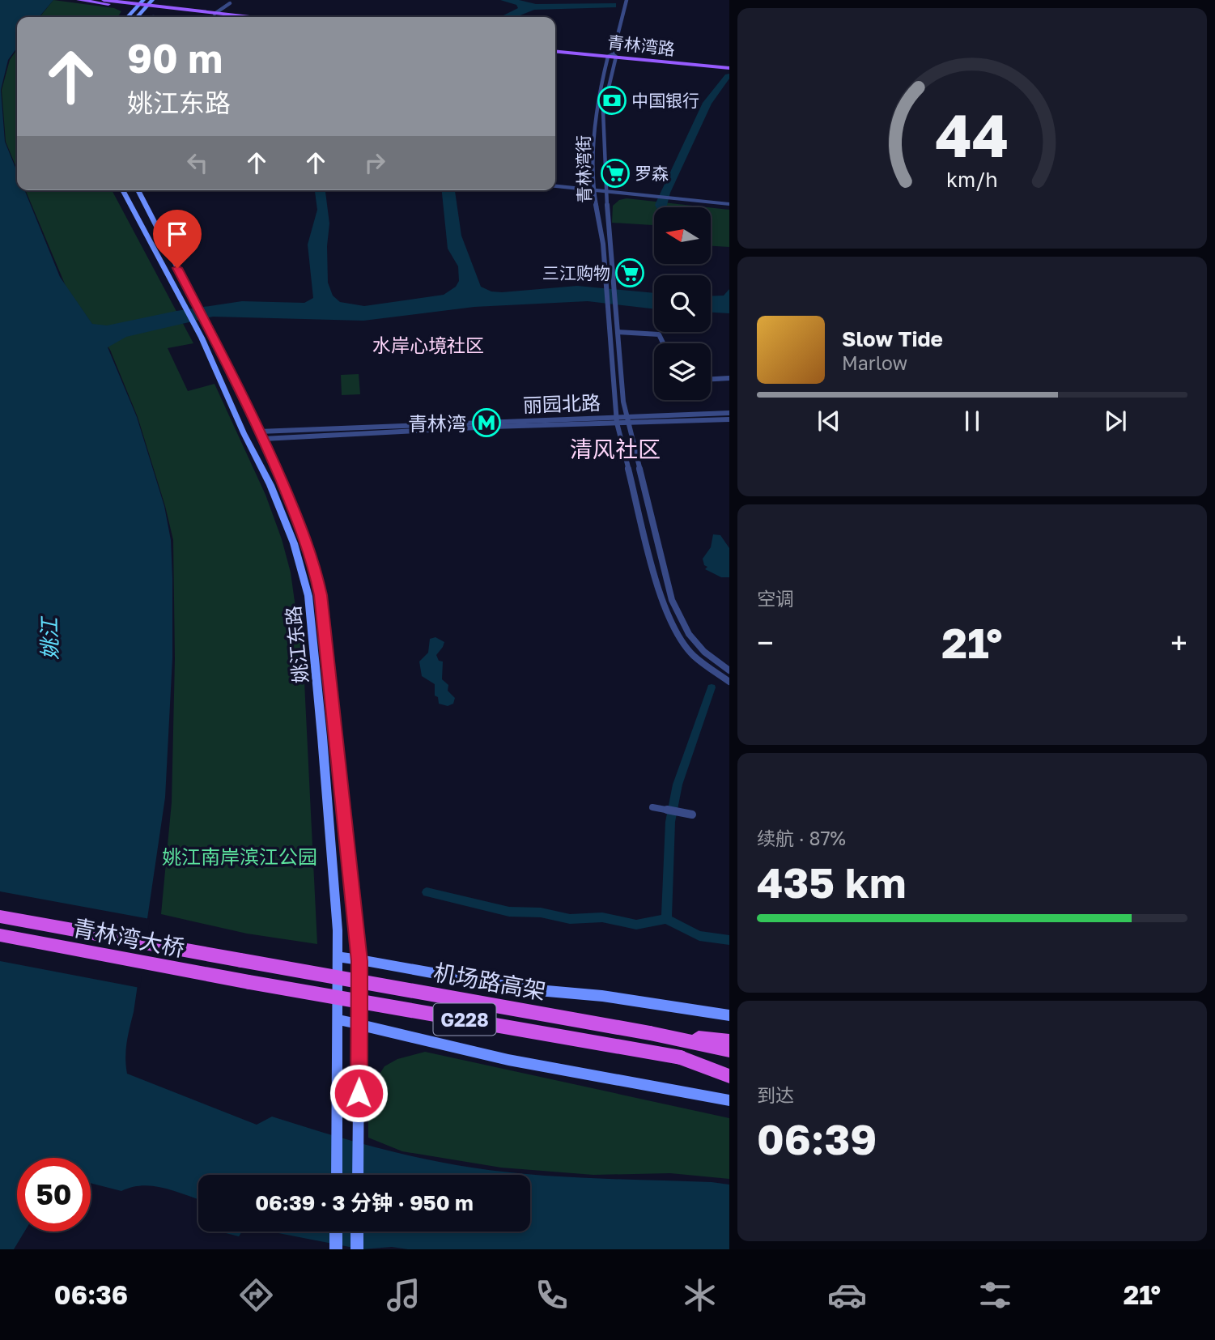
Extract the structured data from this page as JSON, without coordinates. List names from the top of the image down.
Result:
{
  "streets": {
    "highway": ["青林湾大桥", "机场路高架", "G228"],
    "main road": ["青林湾路", "姚江东路"],
    "street": ["青林湾街", "丽园北路"]
  },
  "crossings": [
    ["青林湾路", "青林湾街"],
    ["青林湾街", "丽园北路"],
    ["丽园北路", "姚江东路"],
    ["青林湾大桥", "机场路高架"]
  ],
  "districts": ["水岸心境社区", "清风社区"],
  "water": ["姚江"],
  "parks": ["姚江南岸滨江公园"],
  "places": {
    "bank": ["中国银行"],
    "supermarket": ["罗森", "三江购物"],
    "metro station": ["青林湾"]
  },
  "north": "left",
  "page": {
    "turn": ["90 m", "姚江东路"],
    "song": ["Slow Tide", "Marlow"],
    "tile": [
      "空调",
      ["续航 · 87%", "435 km"],
      ["到达", "06:39"]
    ],
    "heat": ["−", "21°", "+"],
    "limit": "50",
    "trip": "06:39 · 3 分钟 · 950 m",
    "tabs": ["06:36", "21°"],
    "gauge": ["44", "km/h"]
  }
}
